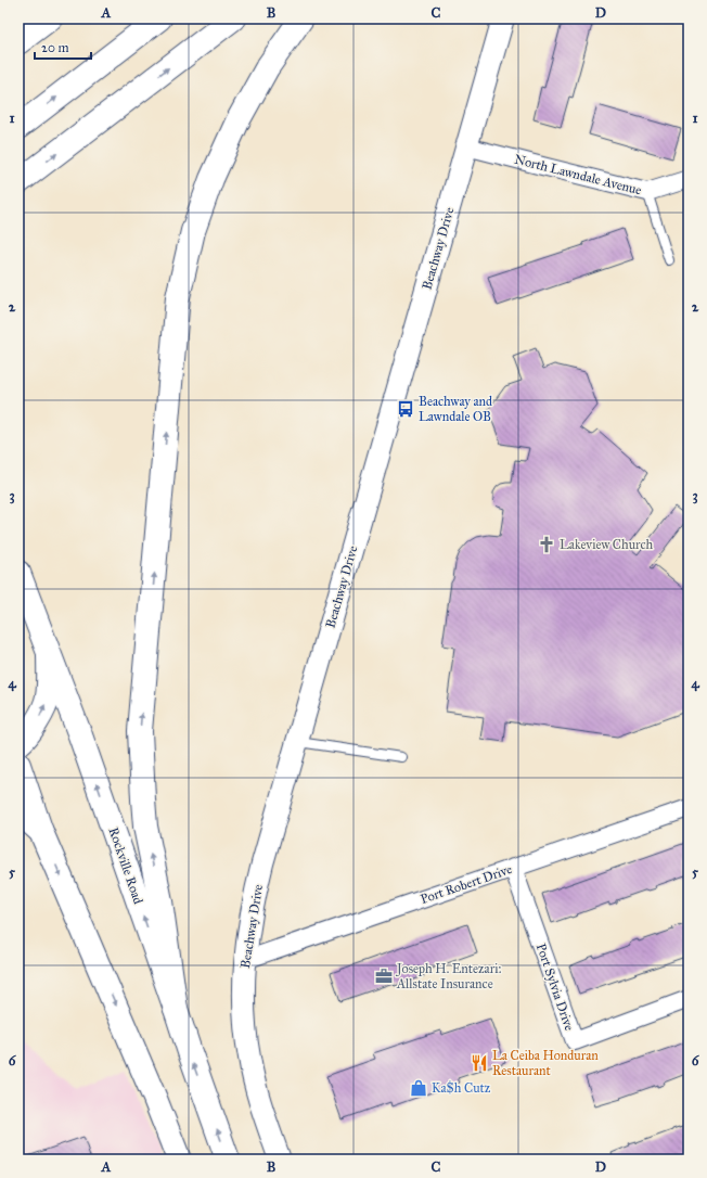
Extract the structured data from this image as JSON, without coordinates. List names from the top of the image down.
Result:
{
  "streets": {
    "main road": ["Rockville Road"],
    "street": [
      "North Lawndale Avenue",
      "Beachway Drive",
      "Port Robert Drive",
      "Port Sylvia Drive"
    ]
  },
  "crossings": [
    ["North Lawndale Avenue", "Beachway Drive"],
    ["Beachway Drive", "Port Robert Drive"],
    ["Port Robert Drive", "Port Sylvia Drive"]
  ],
  "places": {
    "bus stop": ["Beachway and Lawndale OB"],
    "church": ["Lakeview Church"],
    "office": ["Joseph H. Entezari: Allstate Insurance"],
    "restaurant": ["La Ceiba Honduran Restaurant"],
    "shop": ["Ka$h Cutz"]
  },
  "scale_bar": "20 m",
  "grid": {
    "columns": [
      "A",
      "B",
      "C",
      "D"
    ],
    "rows": [
      "1",
      "2",
      "3",
      "4",
      "5",
      "6"
    ]
  }
}
